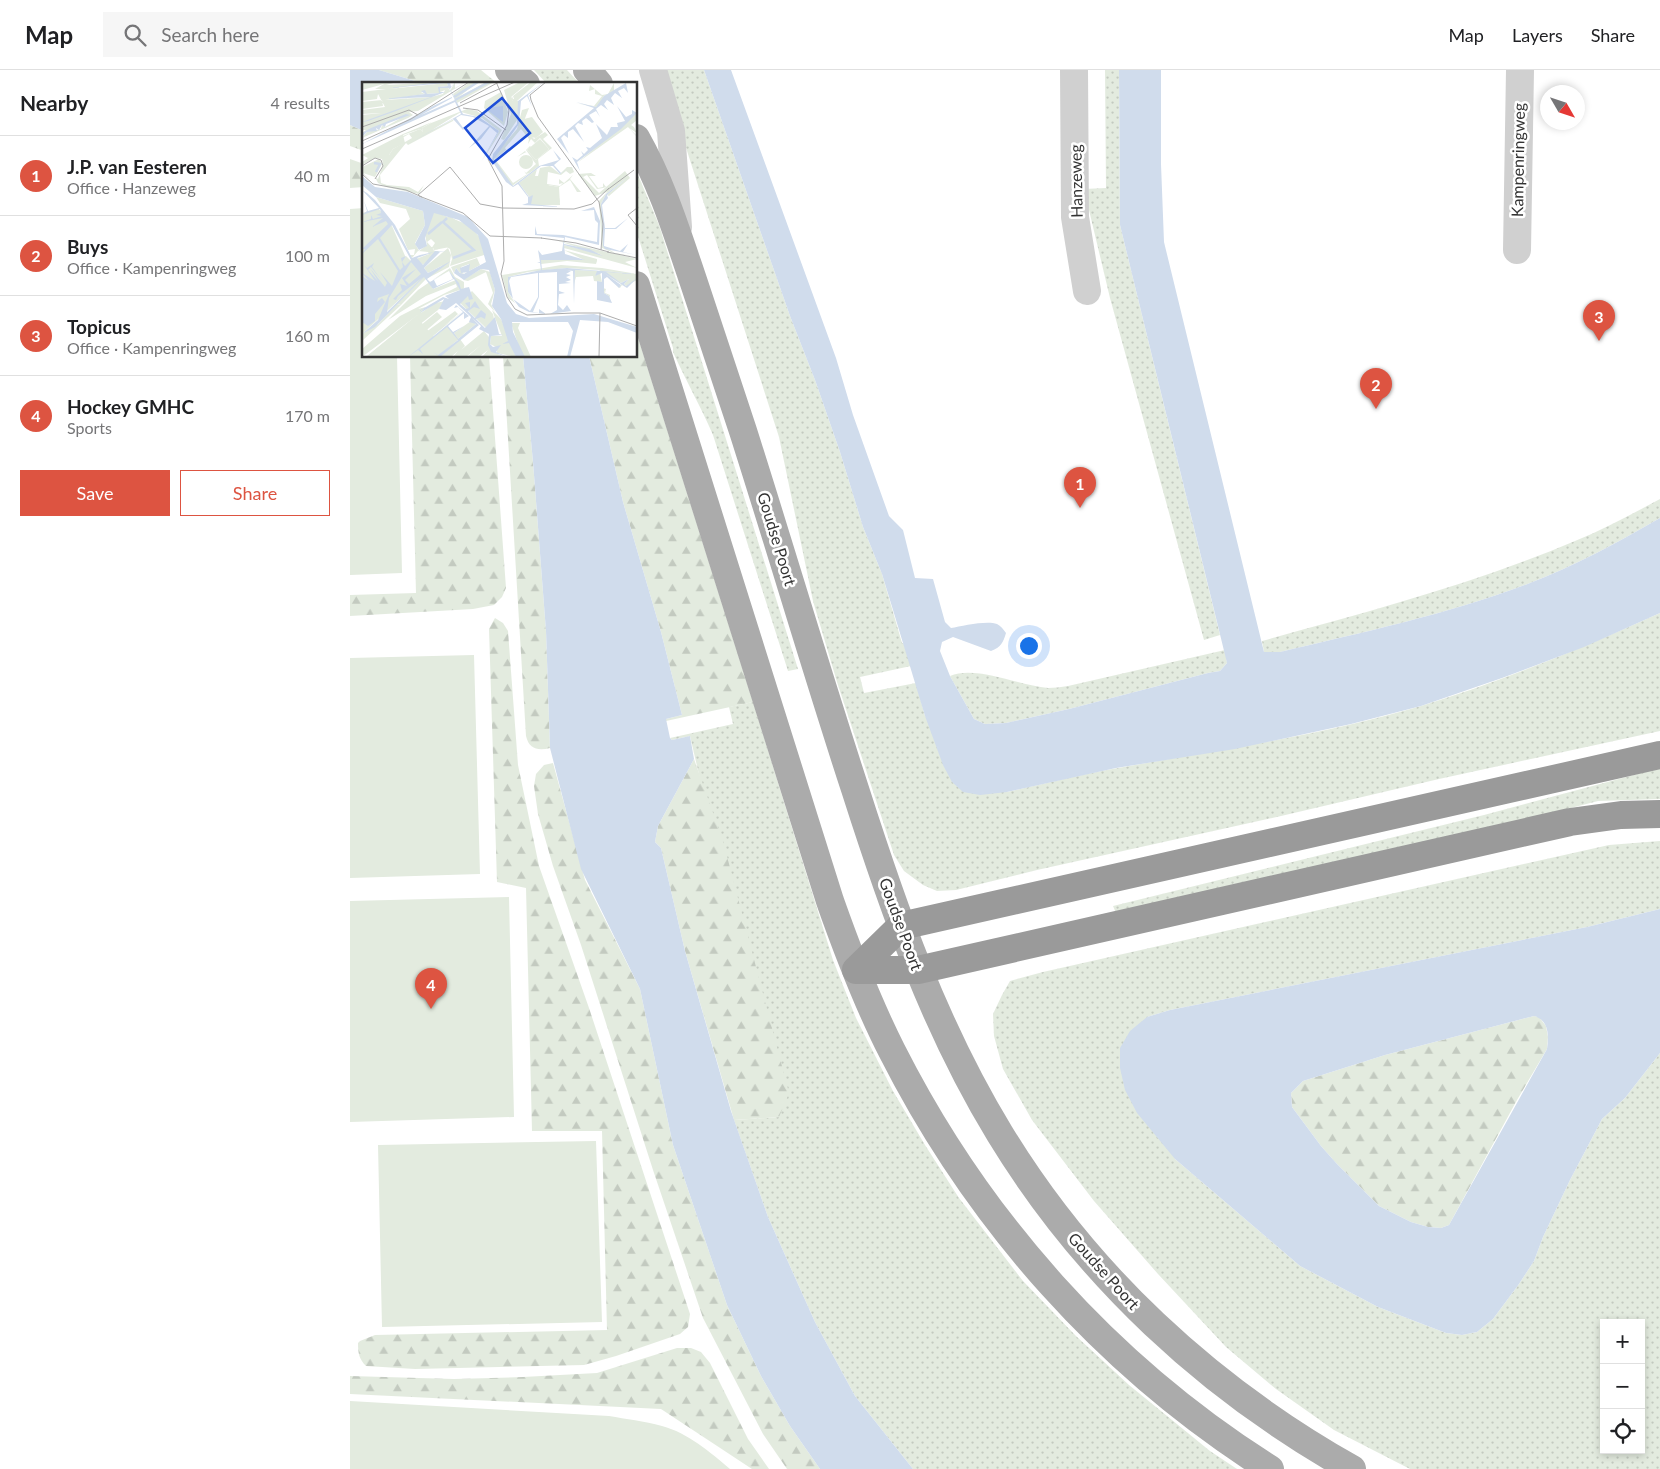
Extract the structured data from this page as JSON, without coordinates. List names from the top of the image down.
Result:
{
  "streets": {
    "main road": ["Goudse Poort"],
    "street": ["Kampenringweg", "Hanzeweg"]
  },
  "north": "bottom right",
  "page": {
    "header": "Map",
    "search": "Search here",
    "nav": ["Map", "Layers", "Share"],
    "heading": ["Nearby", "4 results"],
    "list": [
      {
        "mark": "1",
        "name": "J.P. van Eesteren",
        "note": "Office · Hanzeweg",
        "value": "40 m"
      },
      {
        "mark": "2",
        "name": "Buys",
        "note": "Office · Kampenringweg",
        "value": "100 m"
      },
      {
        "mark": "3",
        "name": "Topicus",
        "note": "Office · Kampenringweg",
        "value": "160 m"
      },
      {
        "mark": "4",
        "name": "Hockey GMHC",
        "note": "Sports",
        "value": "170 m"
      }
    ],
    "pins": [
      "3",
      "2",
      "1",
      "4"
    ],
    "buttons": ["Save", "Share"],
    "map_buttons": ["+", "−"]
  }
}
